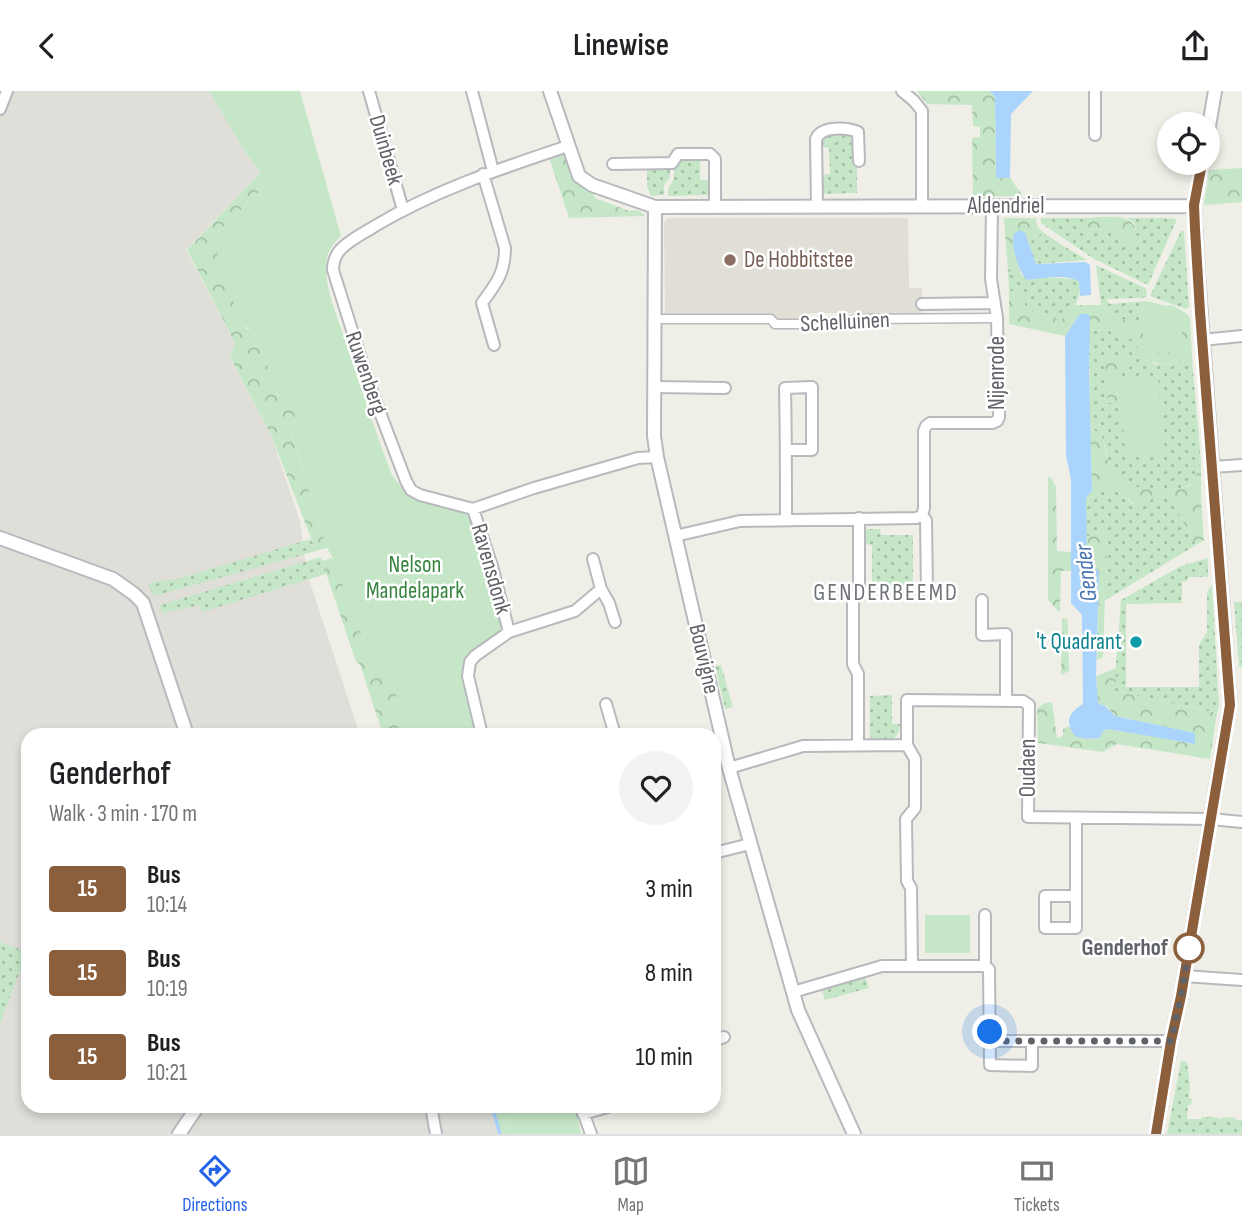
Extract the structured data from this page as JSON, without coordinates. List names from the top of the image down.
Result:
{
  "streets": {
    "street": [
      "Duinbeek",
      "Aldendriel",
      "Schelluinen",
      "Ruwenberg",
      "Nijenrode",
      "Ravensdonk",
      "Bouvigne",
      "Oudaen"
    ]
  },
  "crossings": [
    ["Duinbeek", "Ruwenberg"],
    ["Aldendriel", "Ruwenberg"],
    ["Aldendriel", "Nijenrode"],
    ["Aldendriel", "Bouvigne"],
    ["Schelluinen", "Nijenrode"],
    ["Schelluinen", "Bouvigne"],
    ["Ruwenberg", "Ravensdonk"]
  ],
  "districts": ["GENDERBEEMD"],
  "water": ["Gender"],
  "parks": ["Nelson Mandelapark"],
  "places": ["De Hobbitstee", "'t Quadrant", "Genderhof"],
  "lines": ["bus line 15"],
  "page": {
    "header": "Linewise",
    "heading": ["Genderhof", "Walk · 3 min · 170 m"],
    "list": [
      {
        "mark": "15",
        "name": "Bus",
        "note": "10:14",
        "value": "3 min"
      },
      {
        "mark": "15",
        "name": "Bus",
        "note": "10:19",
        "value": "8 min"
      },
      {
        "mark": "15",
        "name": "Bus",
        "note": "10:21",
        "value": "10 min"
      }
    ],
    "tabs": ["Directions", "Map", "Tickets"]
  }
}
